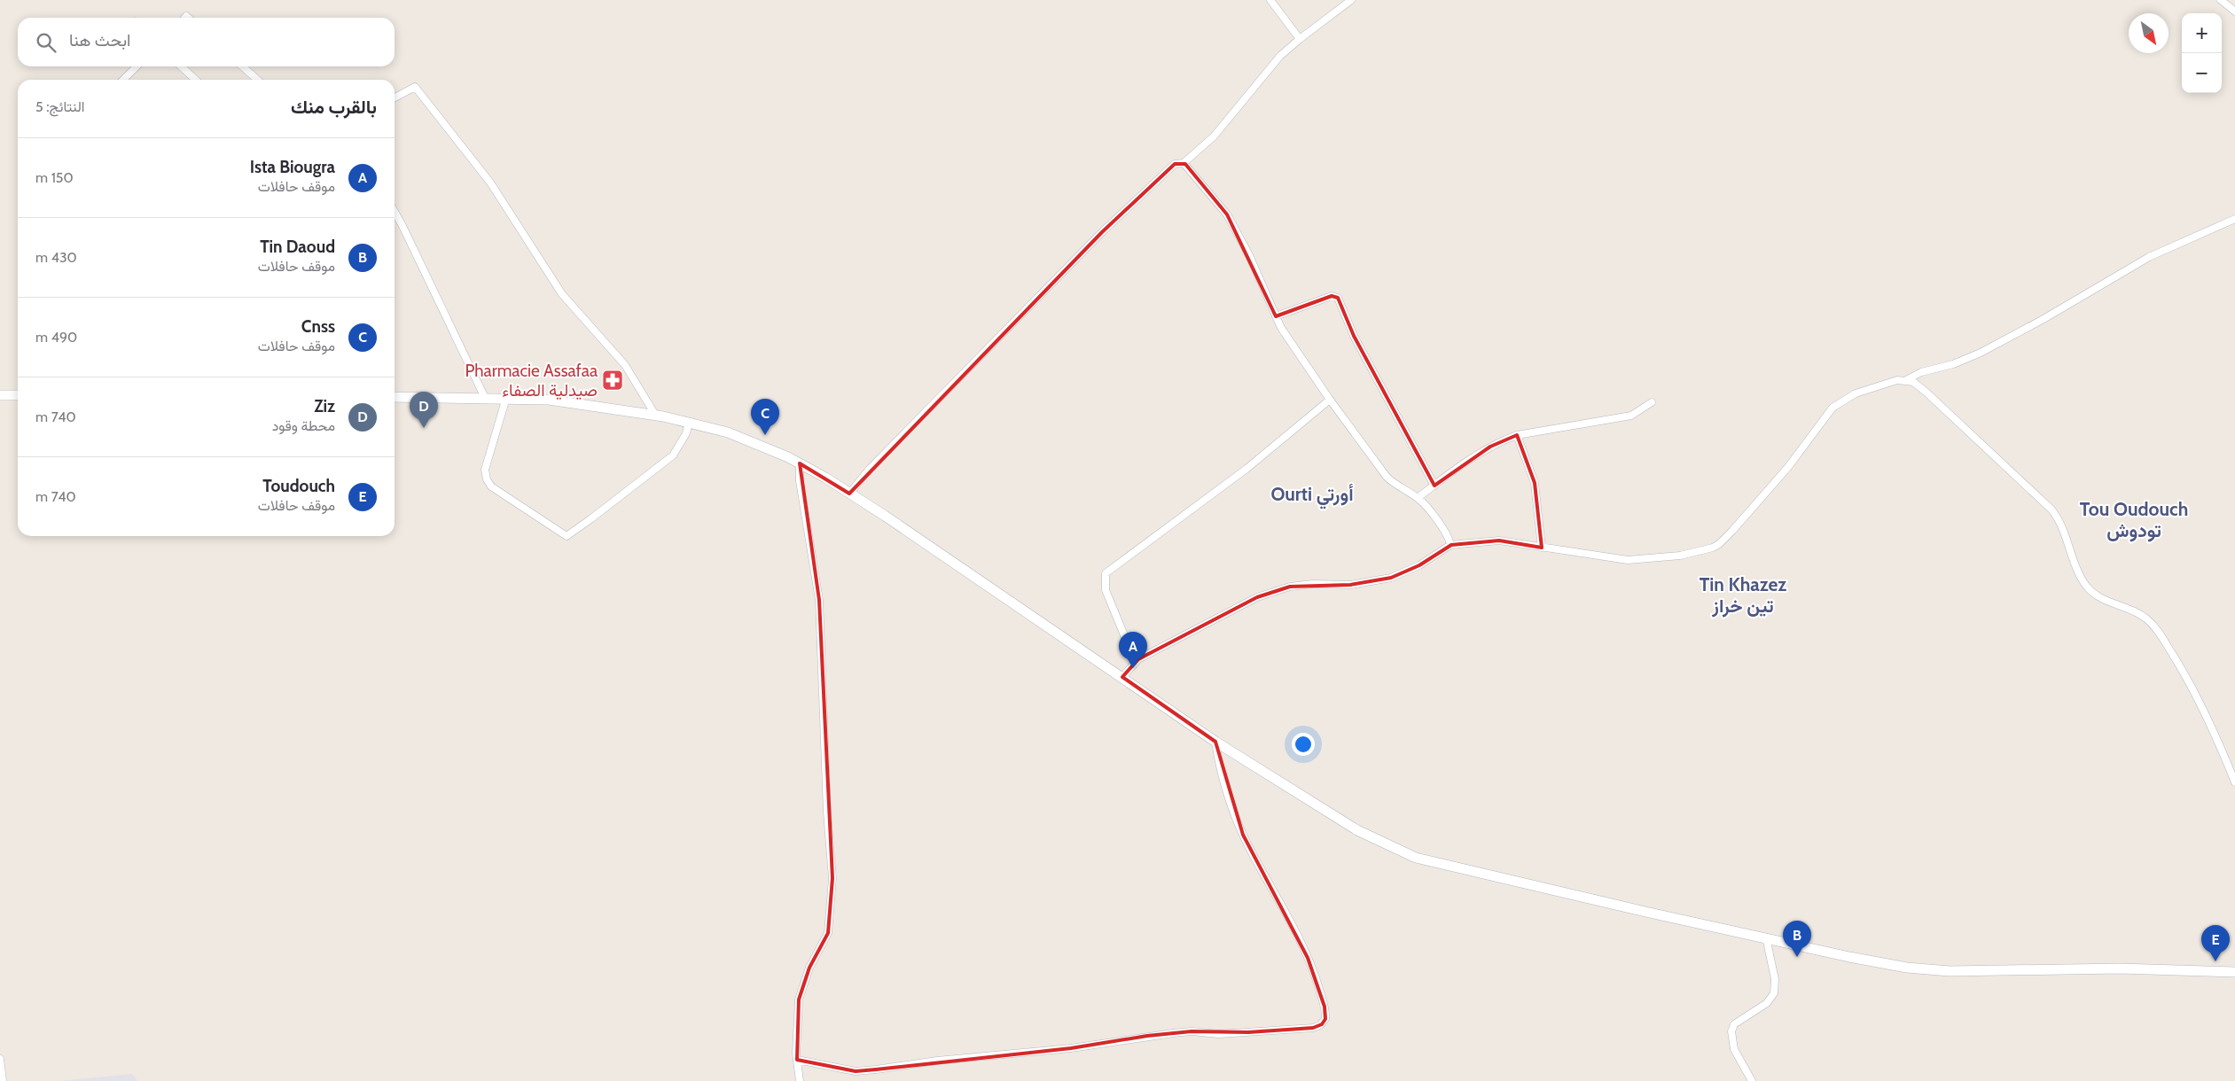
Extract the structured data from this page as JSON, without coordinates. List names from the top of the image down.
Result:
{
  "districts": ["Ourti أورتي", "Tou Oudouch تودوش", "Tin Khazez تين خراز"],
  "places": {
    "pharmacy": ["Pharmacie Assafaa صيدلية الصفاء"]
  },
  "north": "bottom right",
  "page": {
    "map_buttons": ["+", "−"],
    "search": "ابحث هنا",
    "heading": ["بالقرب منك", "النتائج: 5"],
    "list": [
      {
        "mark": "A",
        "name": "Ista Biougra",
        "note": "موقف حافلات",
        "value": "150 m"
      },
      {
        "mark": "B",
        "name": "Tin Daoud",
        "note": "موقف حافلات",
        "value": "430 m"
      },
      {
        "mark": "C",
        "name": "Cnss",
        "note": "موقف حافلات",
        "value": "490 m"
      },
      {
        "mark": "D",
        "name": "Ziz",
        "note": "محطة وقود",
        "value": "740 m"
      },
      {
        "mark": "E",
        "name": "Toudouch",
        "note": "موقف حافلات",
        "value": "740 m"
      }
    ],
    "pins": [
      "D",
      "C",
      "A",
      "B",
      "E"
    ]
  }
}
